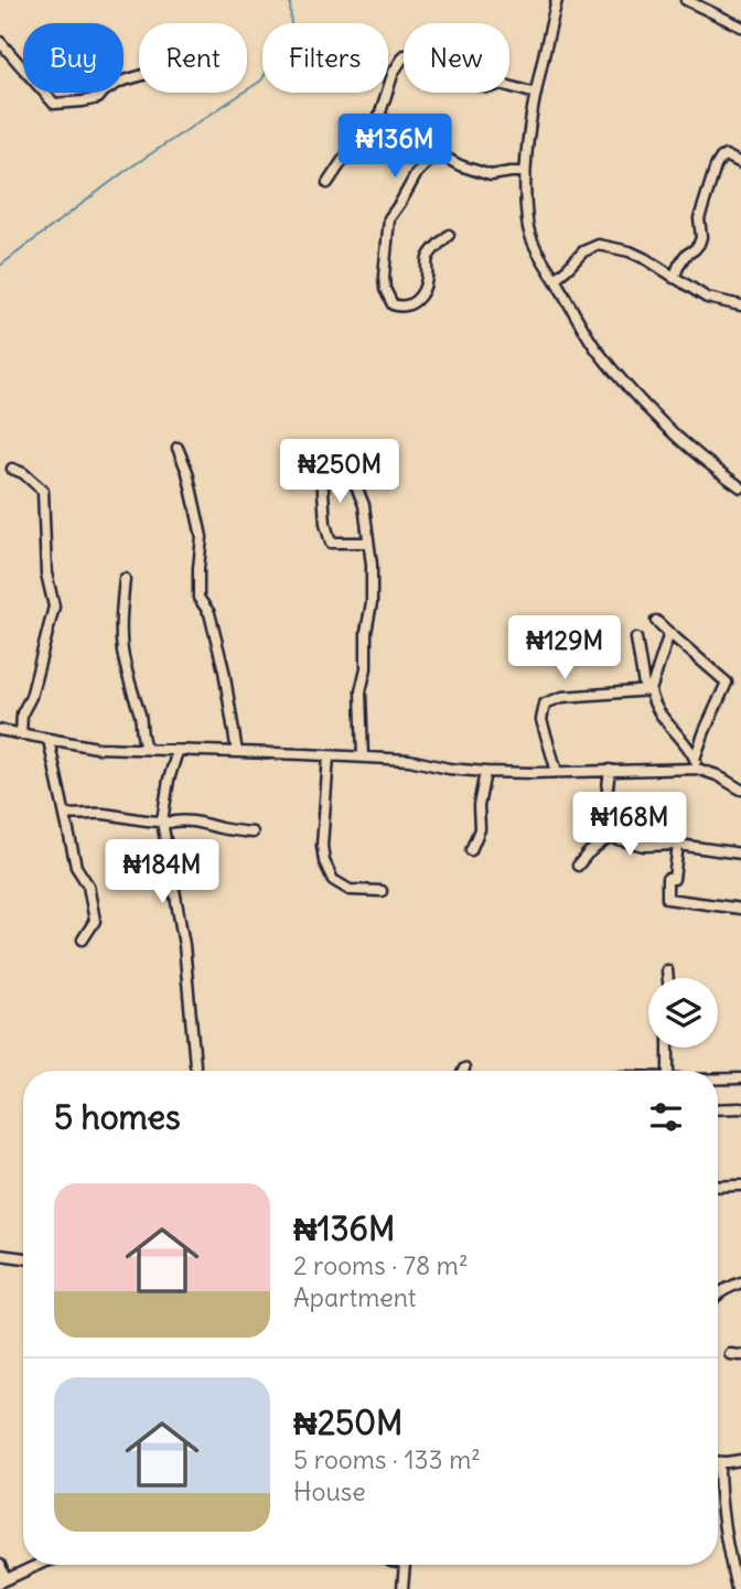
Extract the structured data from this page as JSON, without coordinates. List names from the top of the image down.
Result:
{
  "page": {
    "chip": [
      "Buy",
      "Rent",
      "Filters",
      "New"
    ],
    "price": [
      "₦136M",
      "₦250M",
      "₦129M",
      "₦168M",
      "₦184M"
    ],
    "heading": "5 homes",
    "list": [
      {
        "name": "₦136M",
        "note": "2 rooms · 78 m² · Apartment"
      },
      {
        "name": "₦250M",
        "note": "5 rooms · 133 m² · House"
      }
    ]
  }
}
